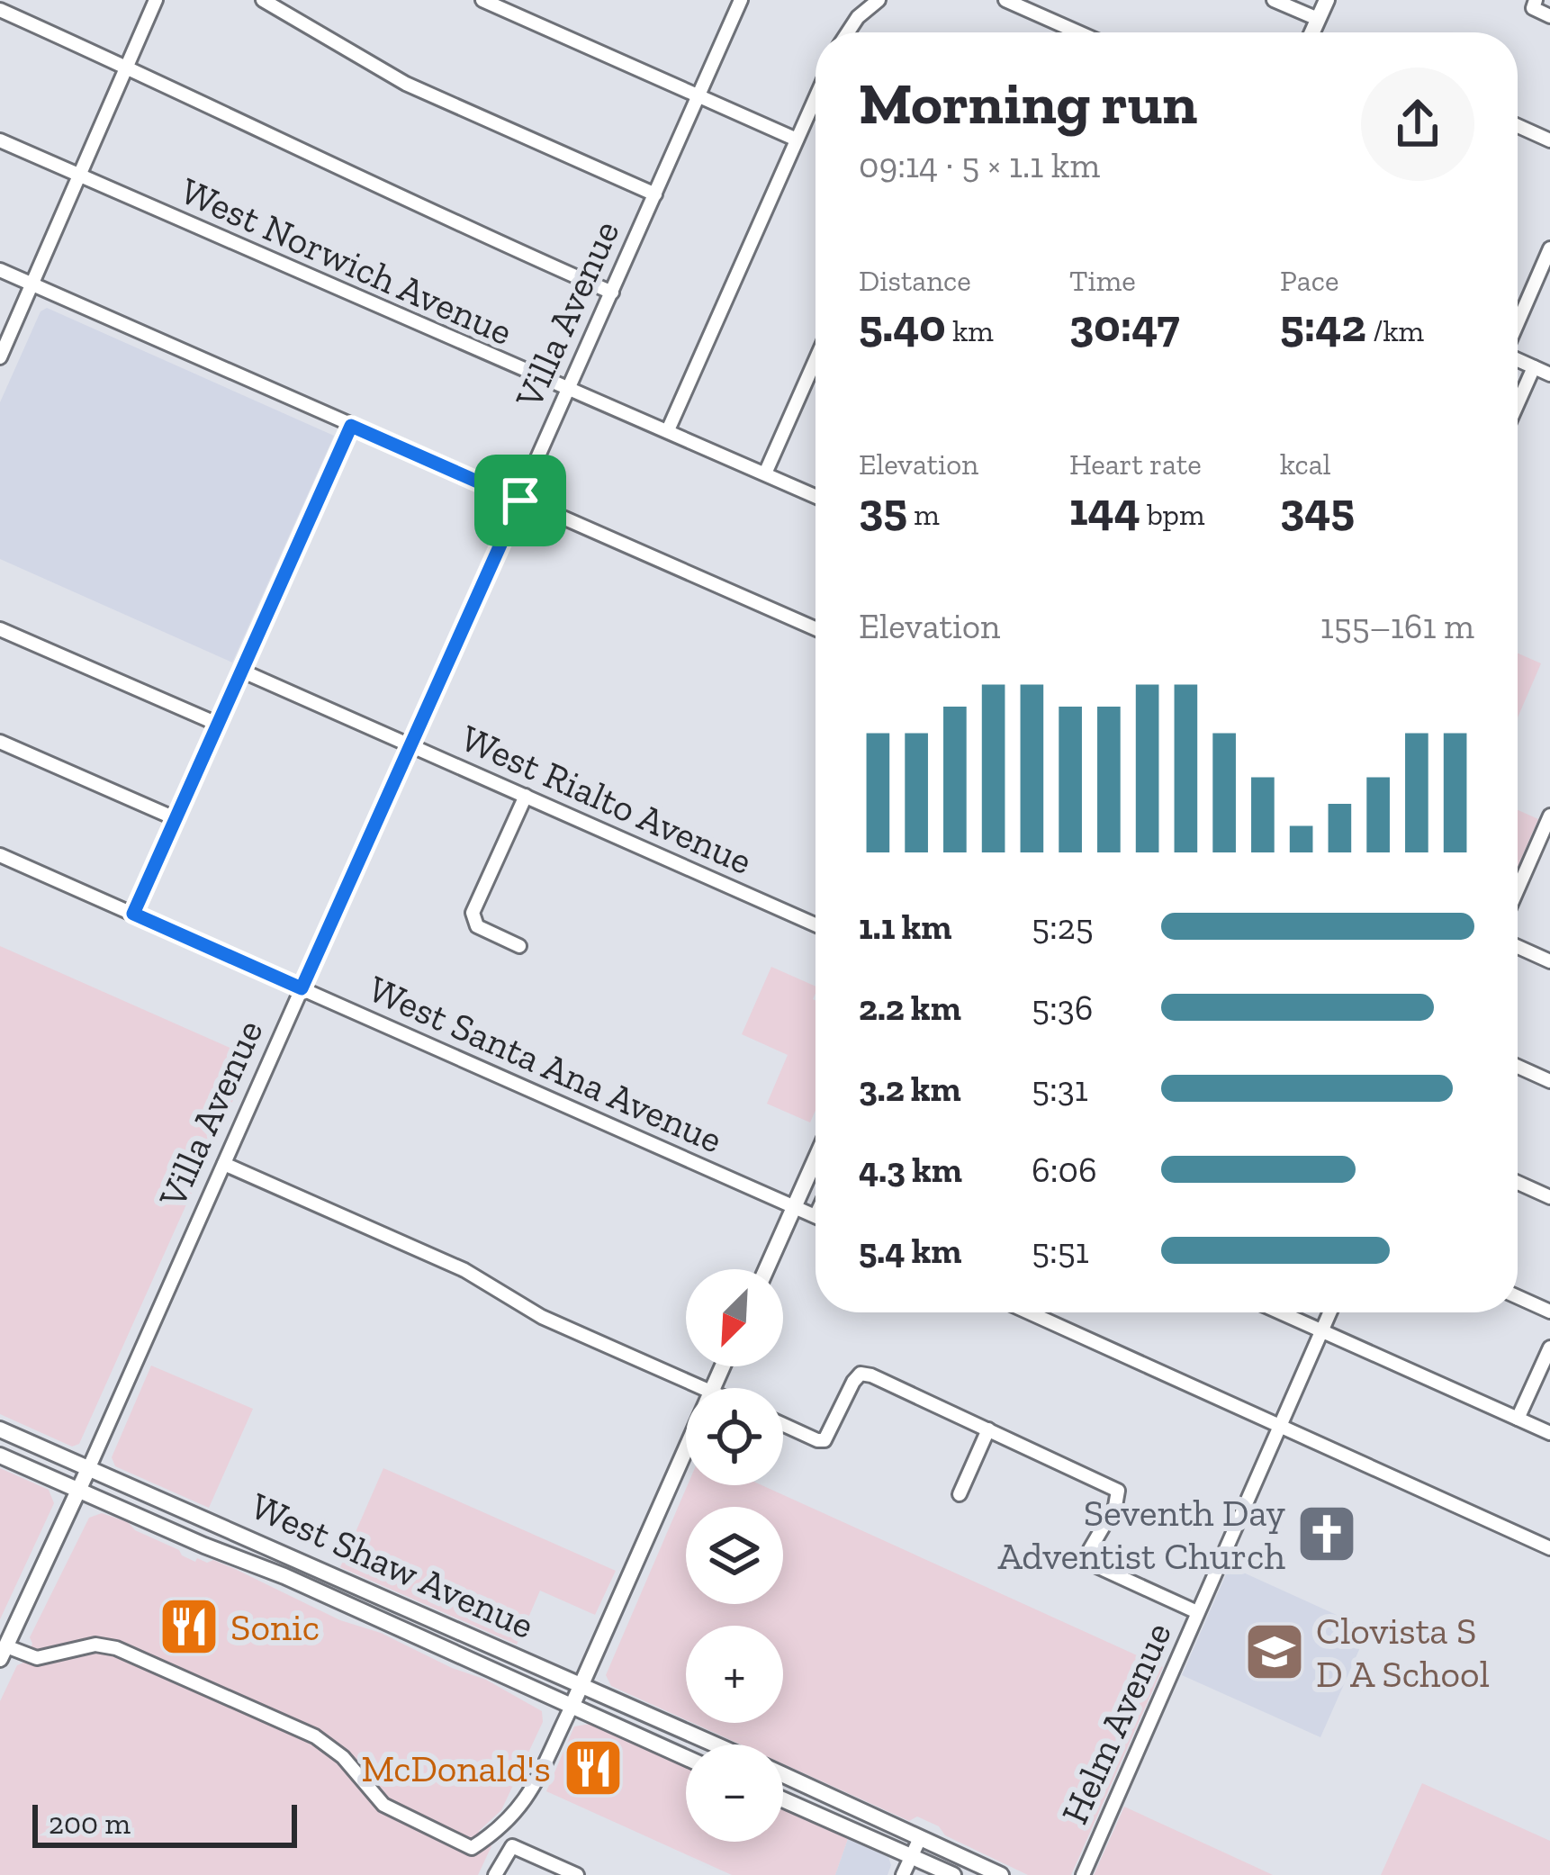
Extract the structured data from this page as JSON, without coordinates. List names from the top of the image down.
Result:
{
  "streets": {
    "main road": ["Villa Avenue", "West Shaw Avenue"],
    "street": [
      "West Norwich Avenue",
      "West Rialto Avenue",
      "West Santa Ana Avenue",
      "Helm Avenue"
    ]
  },
  "crossings": [
    ["West Norwich Avenue", "Villa Avenue"],
    ["Villa Avenue", "West Rialto Avenue"],
    ["Villa Avenue", "West Santa Ana Avenue"],
    ["Villa Avenue", "West Shaw Avenue"]
  ],
  "places": {
    "church": ["Seventh Day Adventist Church"],
    "restaurant": ["Sonic", "McDonald's"],
    "school or university": ["Clovista S D A School"]
  },
  "scale_bar": "200 m",
  "north": "bottom left",
  "page": {
    "heading": ["Morning run", "09:14 · 5 × 1.1 km"],
    "stats": [
      ["Distance", "5.40 km"],
      ["Time", "30:47"],
      ["Pace", "5:42 /km"],
      ["Elevation", "35 m"],
      ["Heart rate", "144 bpm"],
      ["kcal", "345"]
    ],
    "chart": ["Elevation", "155–161 m"],
    "list": [
      {
        "name": "1.1 km",
        "note": "5:25"
      },
      {
        "name": "2.2 km",
        "note": "5:36"
      },
      {
        "name": "3.2 km",
        "note": "5:31"
      },
      {
        "name": "4.3 km",
        "note": "6:06"
      },
      {
        "name": "5.4 km",
        "note": "5:51"
      }
    ],
    "map_buttons": ["+", "−"],
    "scale": "200 m"
  }
}
